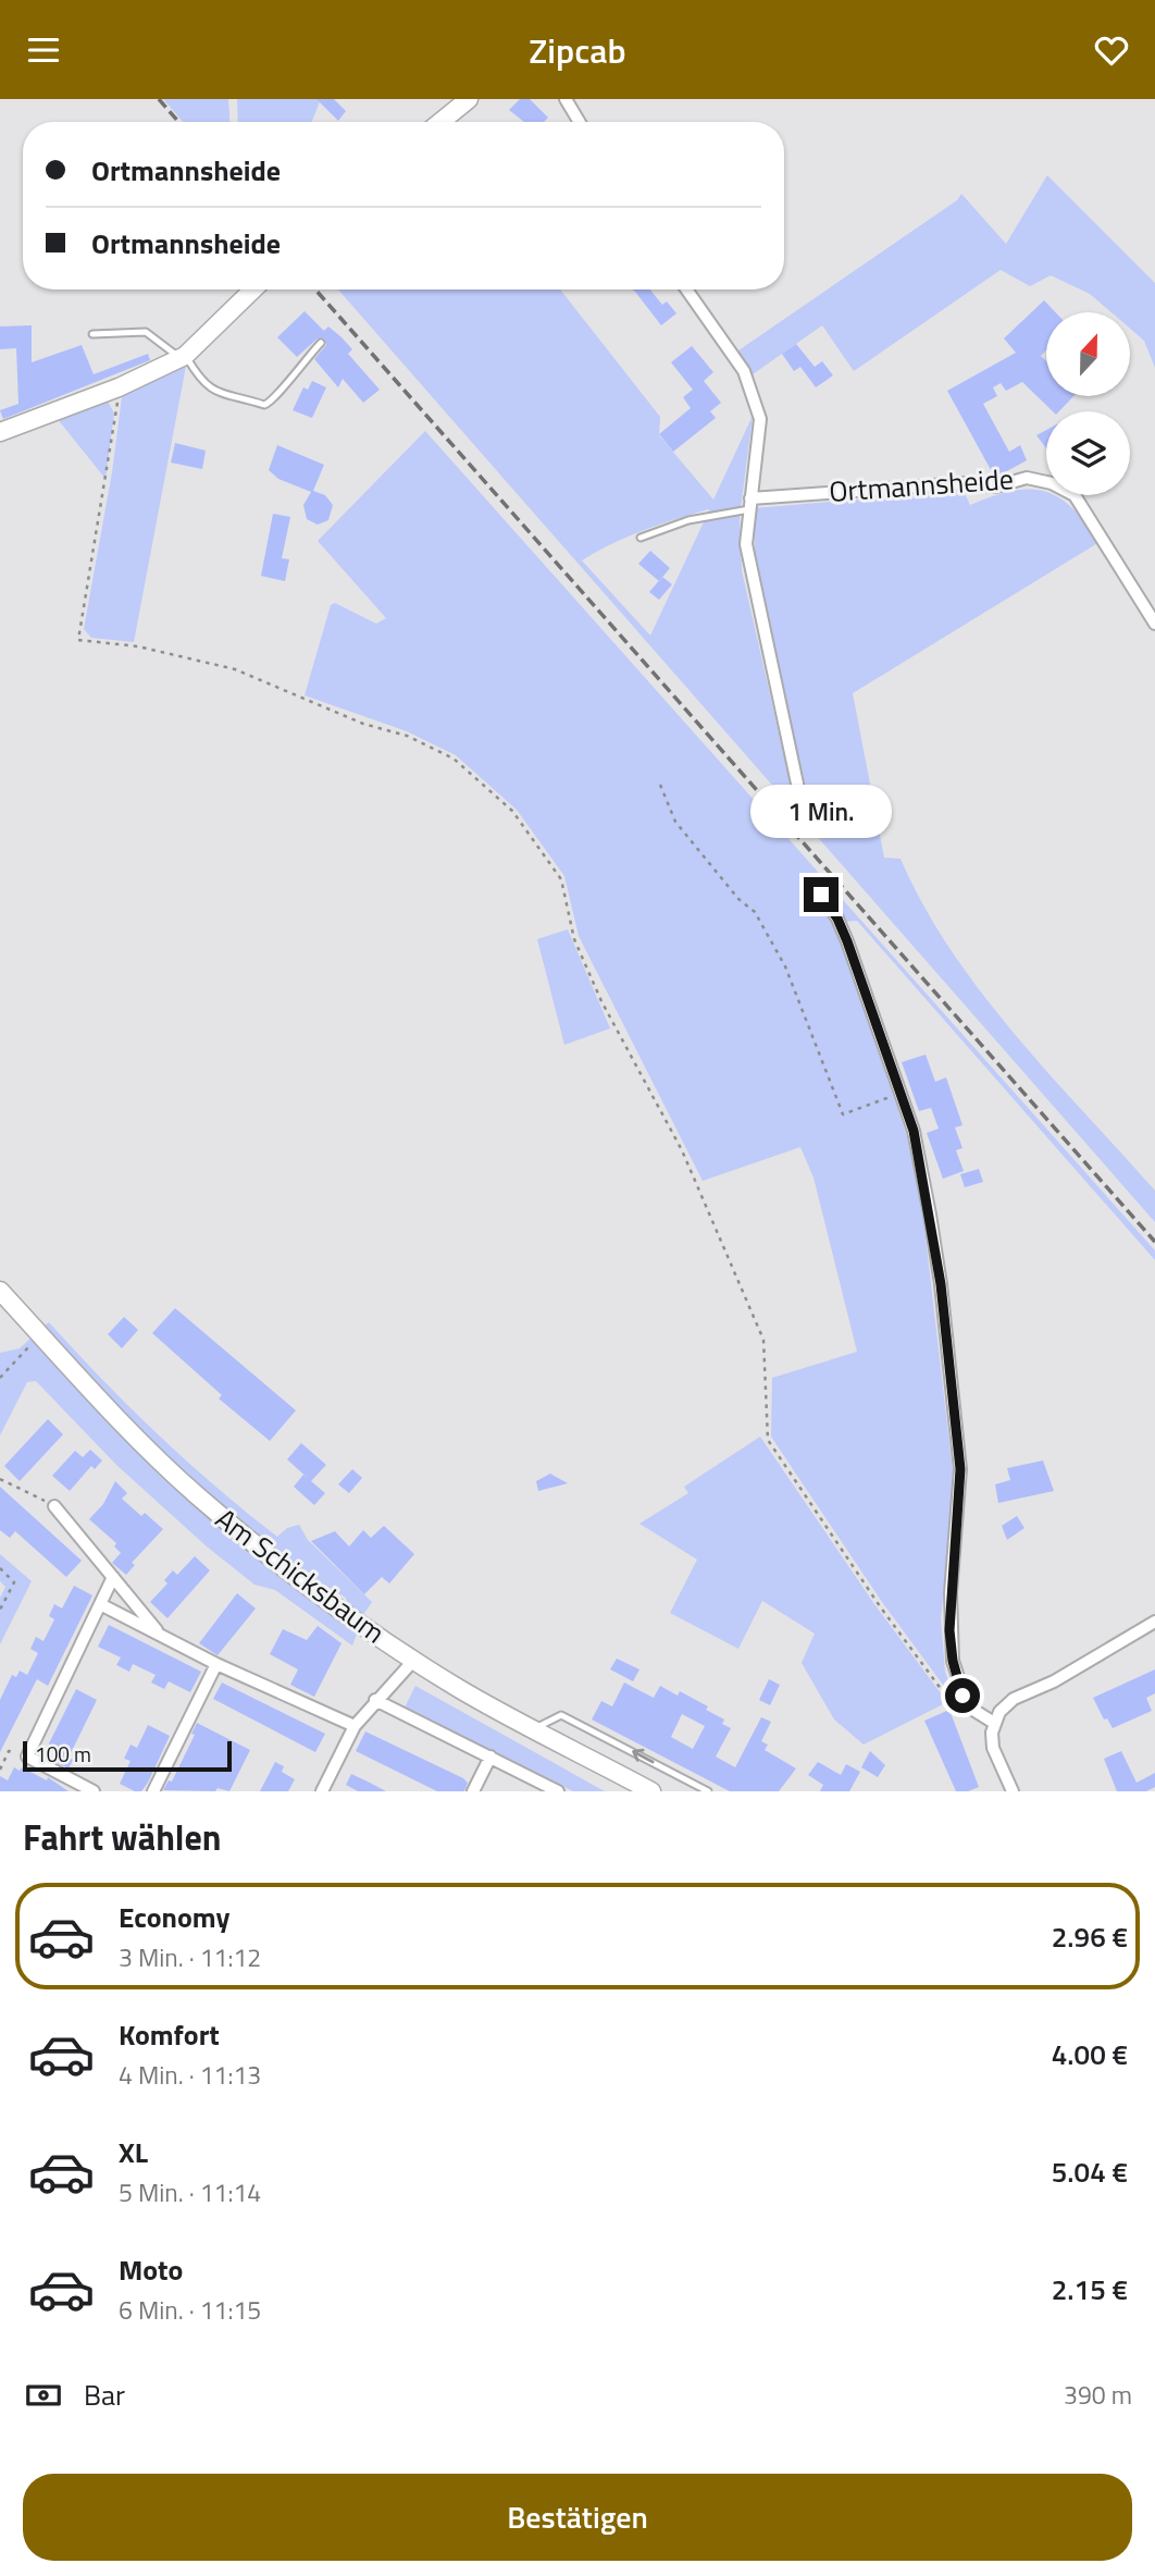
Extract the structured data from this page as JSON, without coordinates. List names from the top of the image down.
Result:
{
  "streets": {
    "street": ["Ortmannsheide", "Am Schicksbaum"]
  },
  "scale_bar": "100 m",
  "north": "top",
  "page": {
    "header": "Zipcab",
    "banner": ["Ortmannsheide", "Ortmannsheide"],
    "bubble": "1 Min.",
    "scale": "100 m",
    "heading": "Fahrt wählen",
    "list": [
      {
        "name": "Economy",
        "note": "3 Min. · 11:12",
        "value": "2.96 €"
      },
      {
        "name": "Komfort",
        "note": "4 Min. · 11:13",
        "value": "4.00 €"
      },
      {
        "name": "XL",
        "note": "5 Min. · 11:14",
        "value": "5.04 €"
      },
      {
        "name": "Moto",
        "note": "6 Min. · 11:15",
        "value": "2.15 €"
      }
    ],
    "pay": ["Bar", "390 m"],
    "buttons": "Bestätigen"
  }
}
